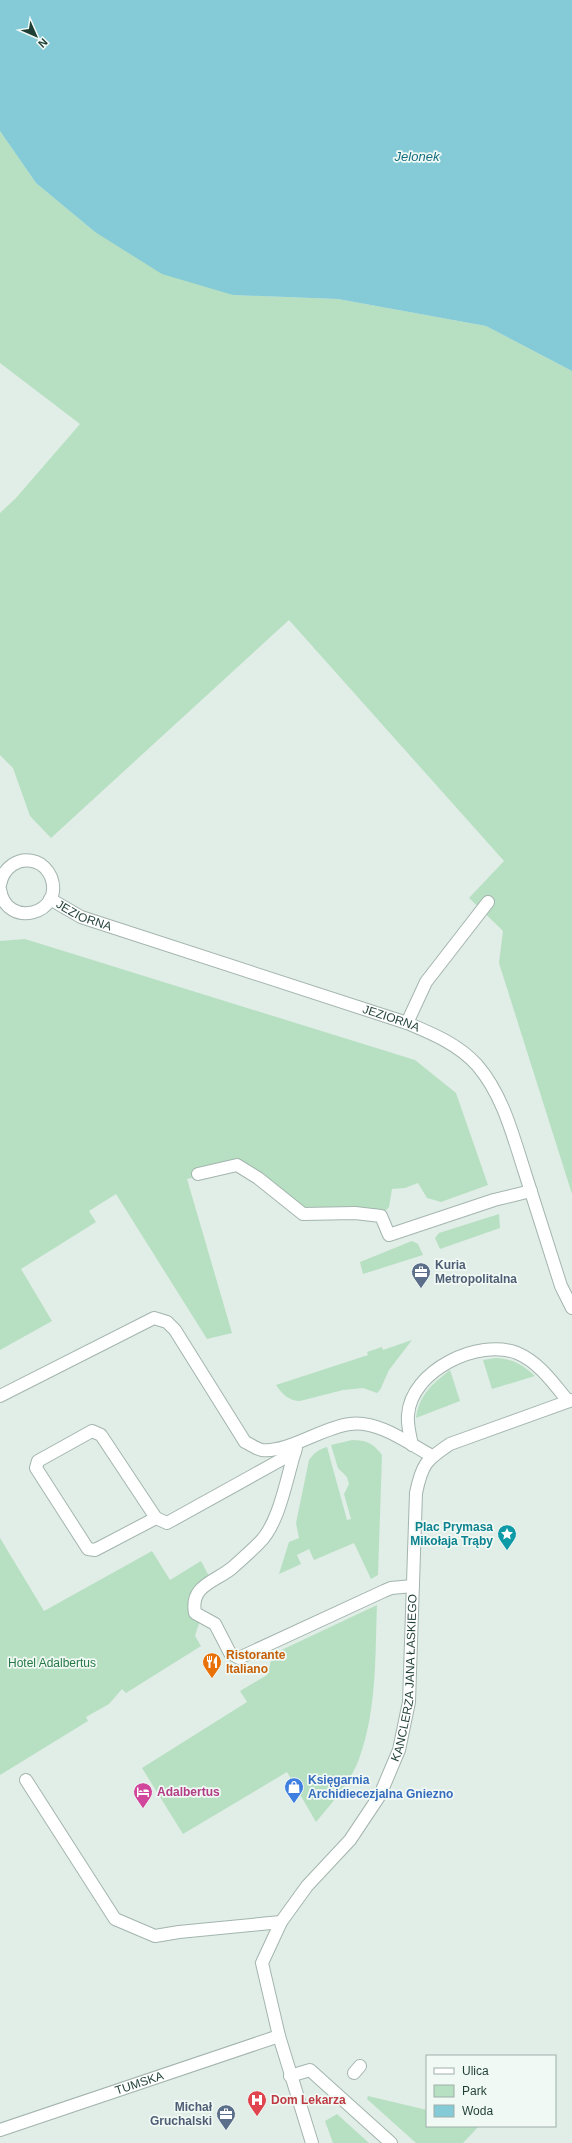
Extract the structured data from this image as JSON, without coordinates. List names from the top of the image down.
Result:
{
  "streets": {
    "street": ["JEZIORNA", "KANCLERZA JANA ŁASKIEGO", "TUMSKA"]
  },
  "crossings": [
    ["KANCLERZA JANA ŁASKIEGO", "TUMSKA"]
  ],
  "water": ["Jelonek"],
  "parks": ["Hotel Adalbertus"],
  "places": {
    "office": ["Kuria Metropolitalna", "Michał Gruchalski"],
    "place": ["Plac Prymasa Mikołaja Trąby"],
    "restaurant": ["Ristorante Italiano"],
    "shop": ["Księgarnia Archidiecezjalna Gniezno"],
    "hotel": ["Adalbertus"],
    "hospital": ["Dom Lekarza"]
  },
  "legend": ["Ulica", "Park", "Woda"],
  "north": "bottom right"
}
